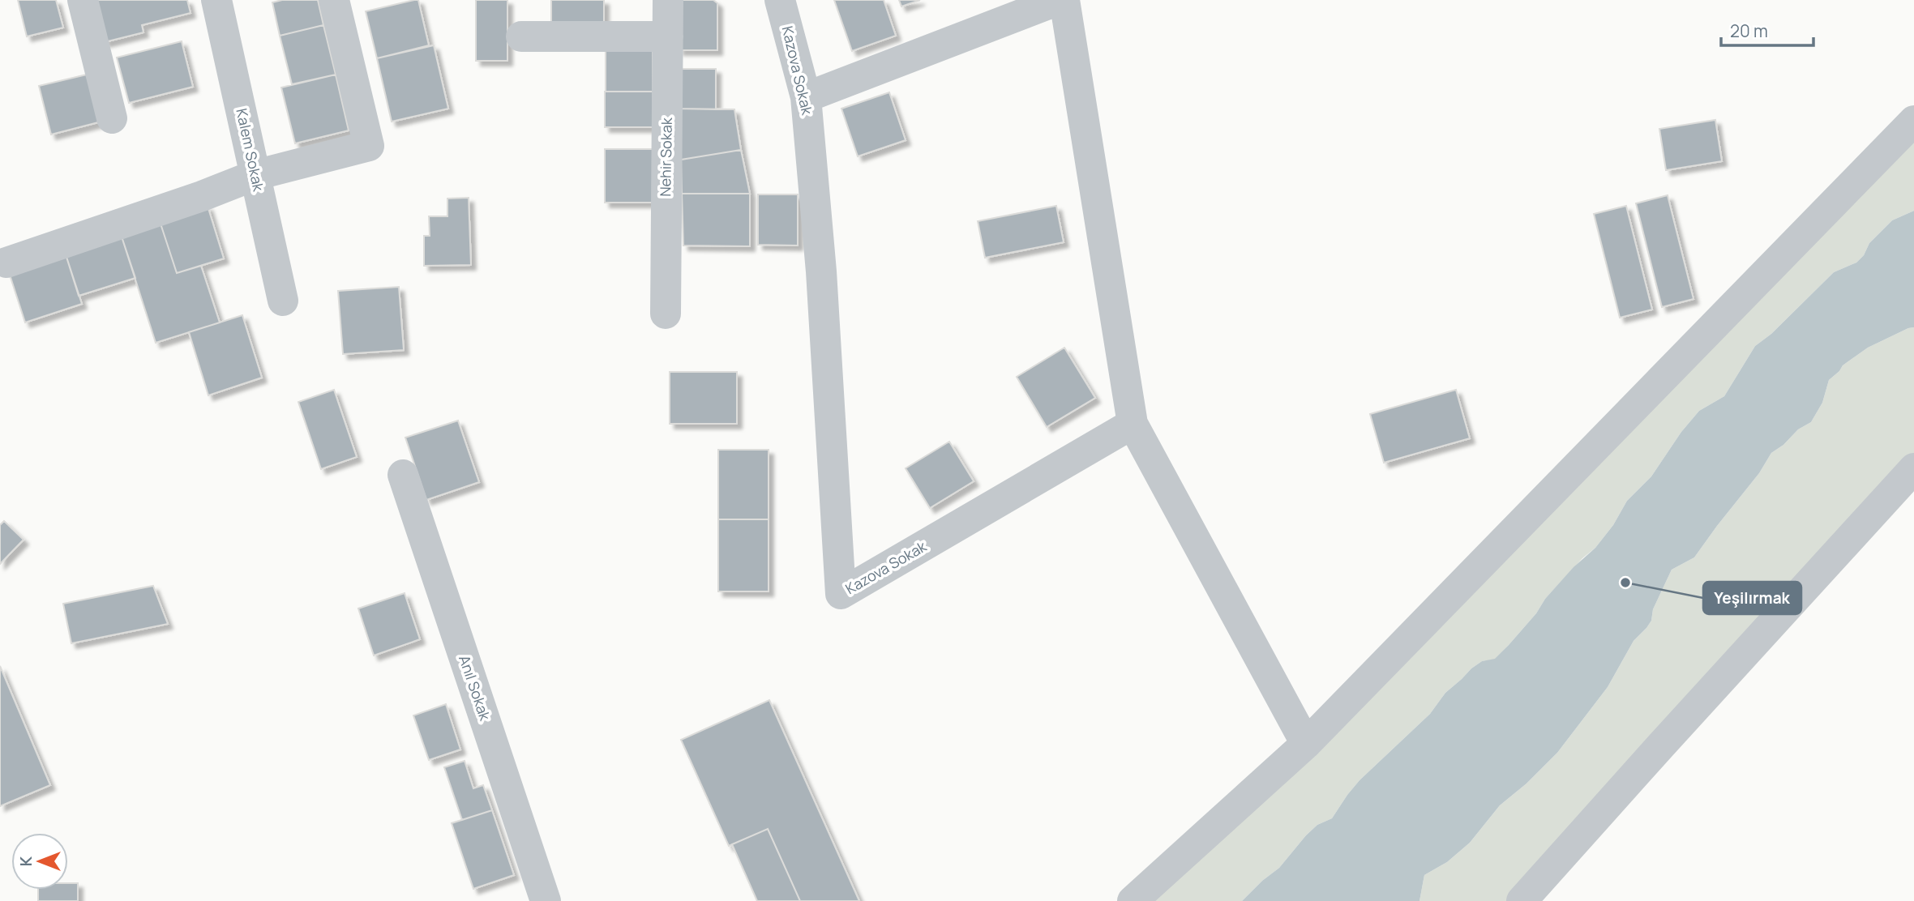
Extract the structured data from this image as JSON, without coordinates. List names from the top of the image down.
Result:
{
  "streets": {
    "street": [
      "Kazova Sokak",
      "Kalem Sokak",
      "Nehir Sokak",
      "Anıl Sokak"
    ]
  },
  "places": ["Yeşilırmak"],
  "scale_bar": "20 m",
  "north": "left"
}
